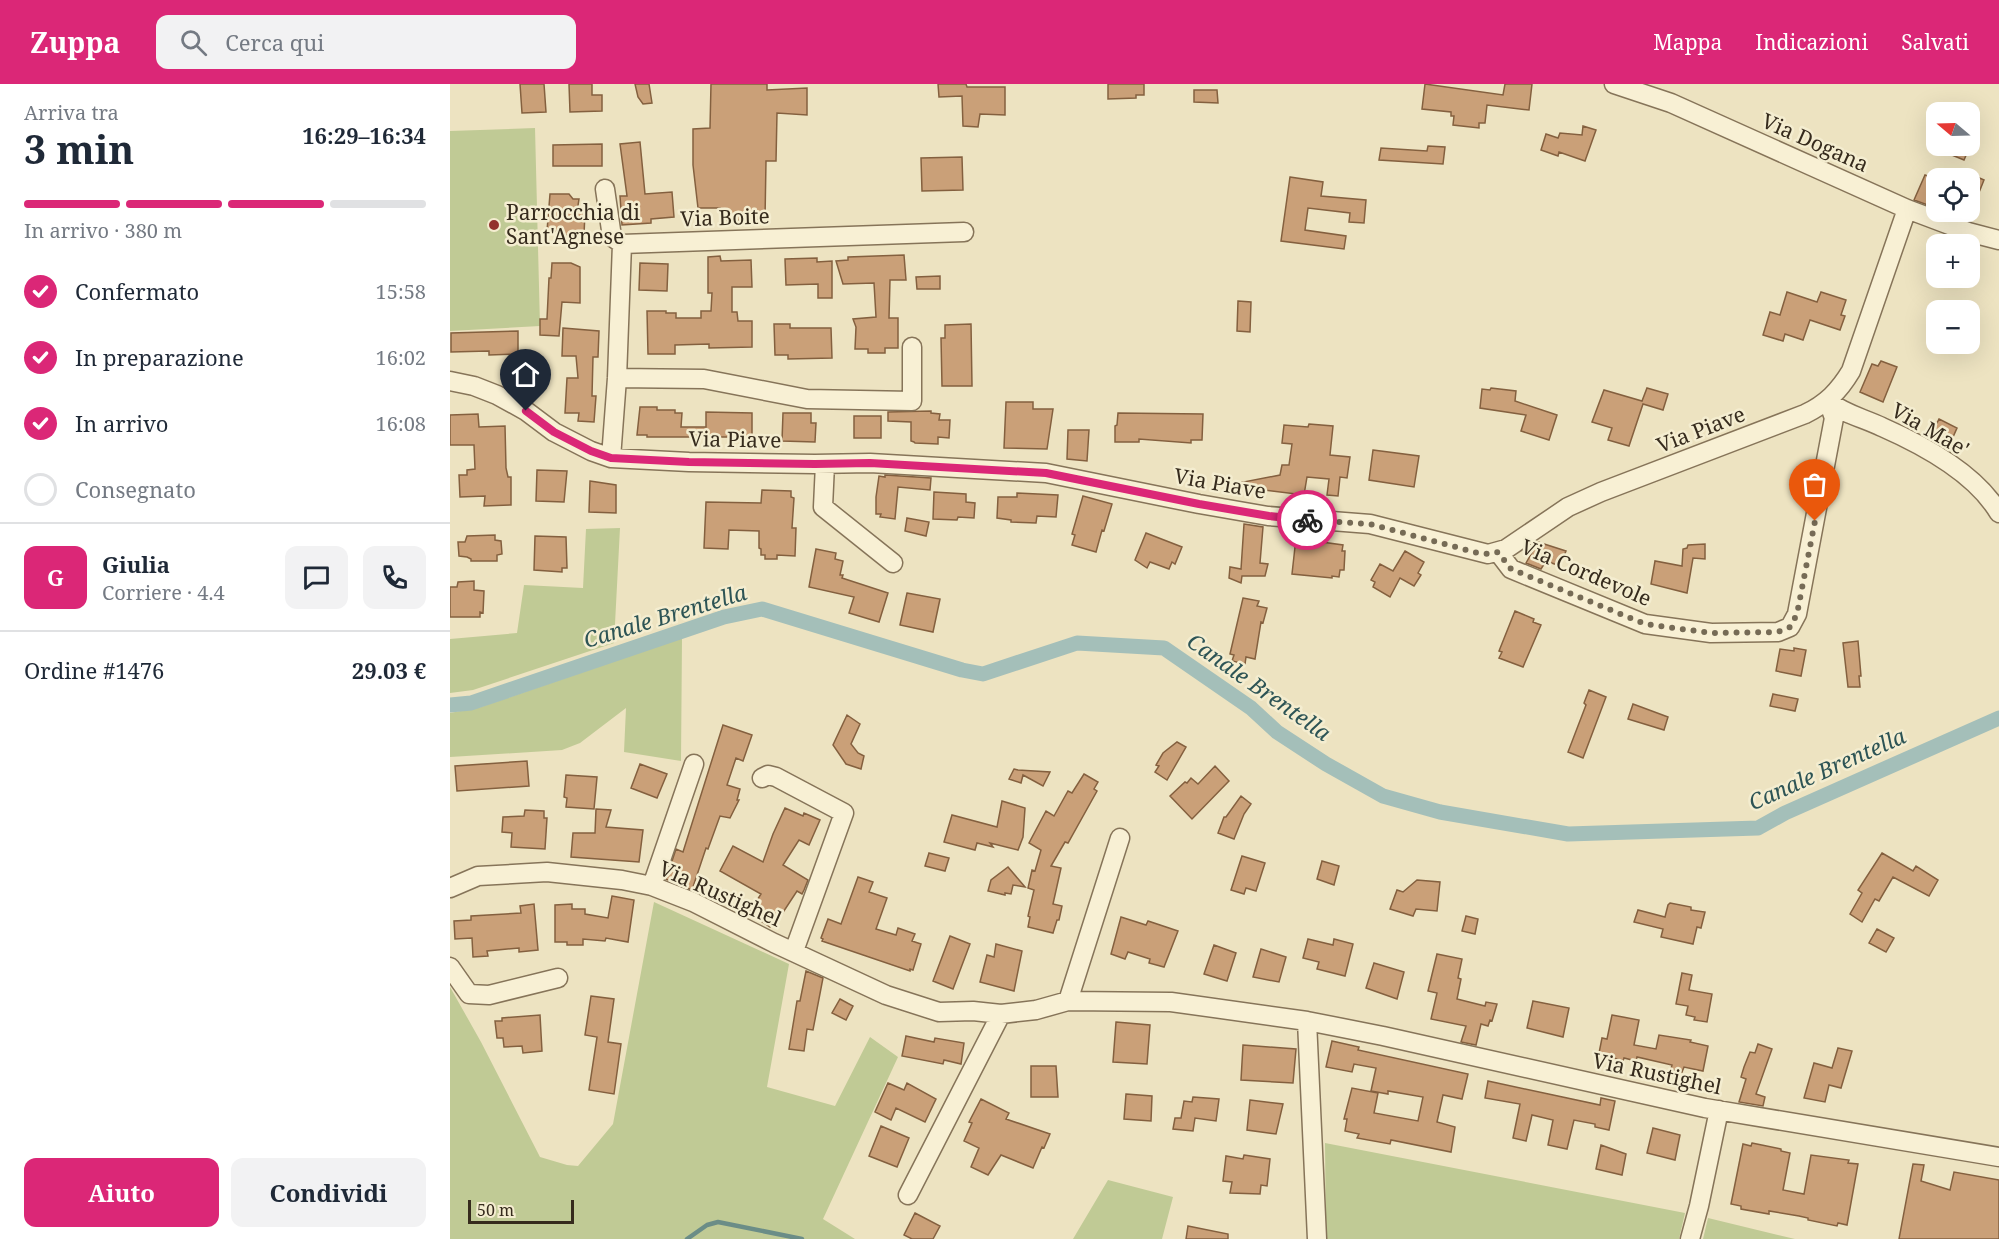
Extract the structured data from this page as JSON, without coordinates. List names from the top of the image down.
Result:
{
  "streets": {
    "street": [
      "Via Dogana",
      "Via Boite",
      "Via Piave",
      "Via Mae'",
      "Via Cordevole",
      "Via Rustighel"
    ]
  },
  "crossings": [
    ["Via Dogana", "Via Piave"],
    ["Via Piave", "Via Mae'"],
    ["Via Piave", "Via Cordevole"],
    ["Via Mae'", "Via Cordevole"]
  ],
  "water": ["Canale Brentella"],
  "places": ["Parrocchia di Sant'Agnese"],
  "scale_bar": "50 m",
  "north": "left",
  "page": {
    "header": "Zuppa",
    "search": "Cerca qui",
    "nav": ["Mappa", "Indicazioni", "Salvati"],
    "heading": ["3 min", "Arriva tra", "16:29–16:34"],
    "panel": [
      "Giulia",
      "Corriere · 4.4",
      "Ordine #1476",
      "29.03 €"
    ],
    "map_buttons": ["+", "−"],
    "bar": "In arrivo · 380 m",
    "list": [
      ["Confermato", "15:58"],
      ["In preparazione", "16:02"],
      ["In arrivo", "16:08"],
      "Consegnato"
    ],
    "round": "G",
    "buttons": ["Aiuto", "Condividi"],
    "scale": "50 m"
  }
}
